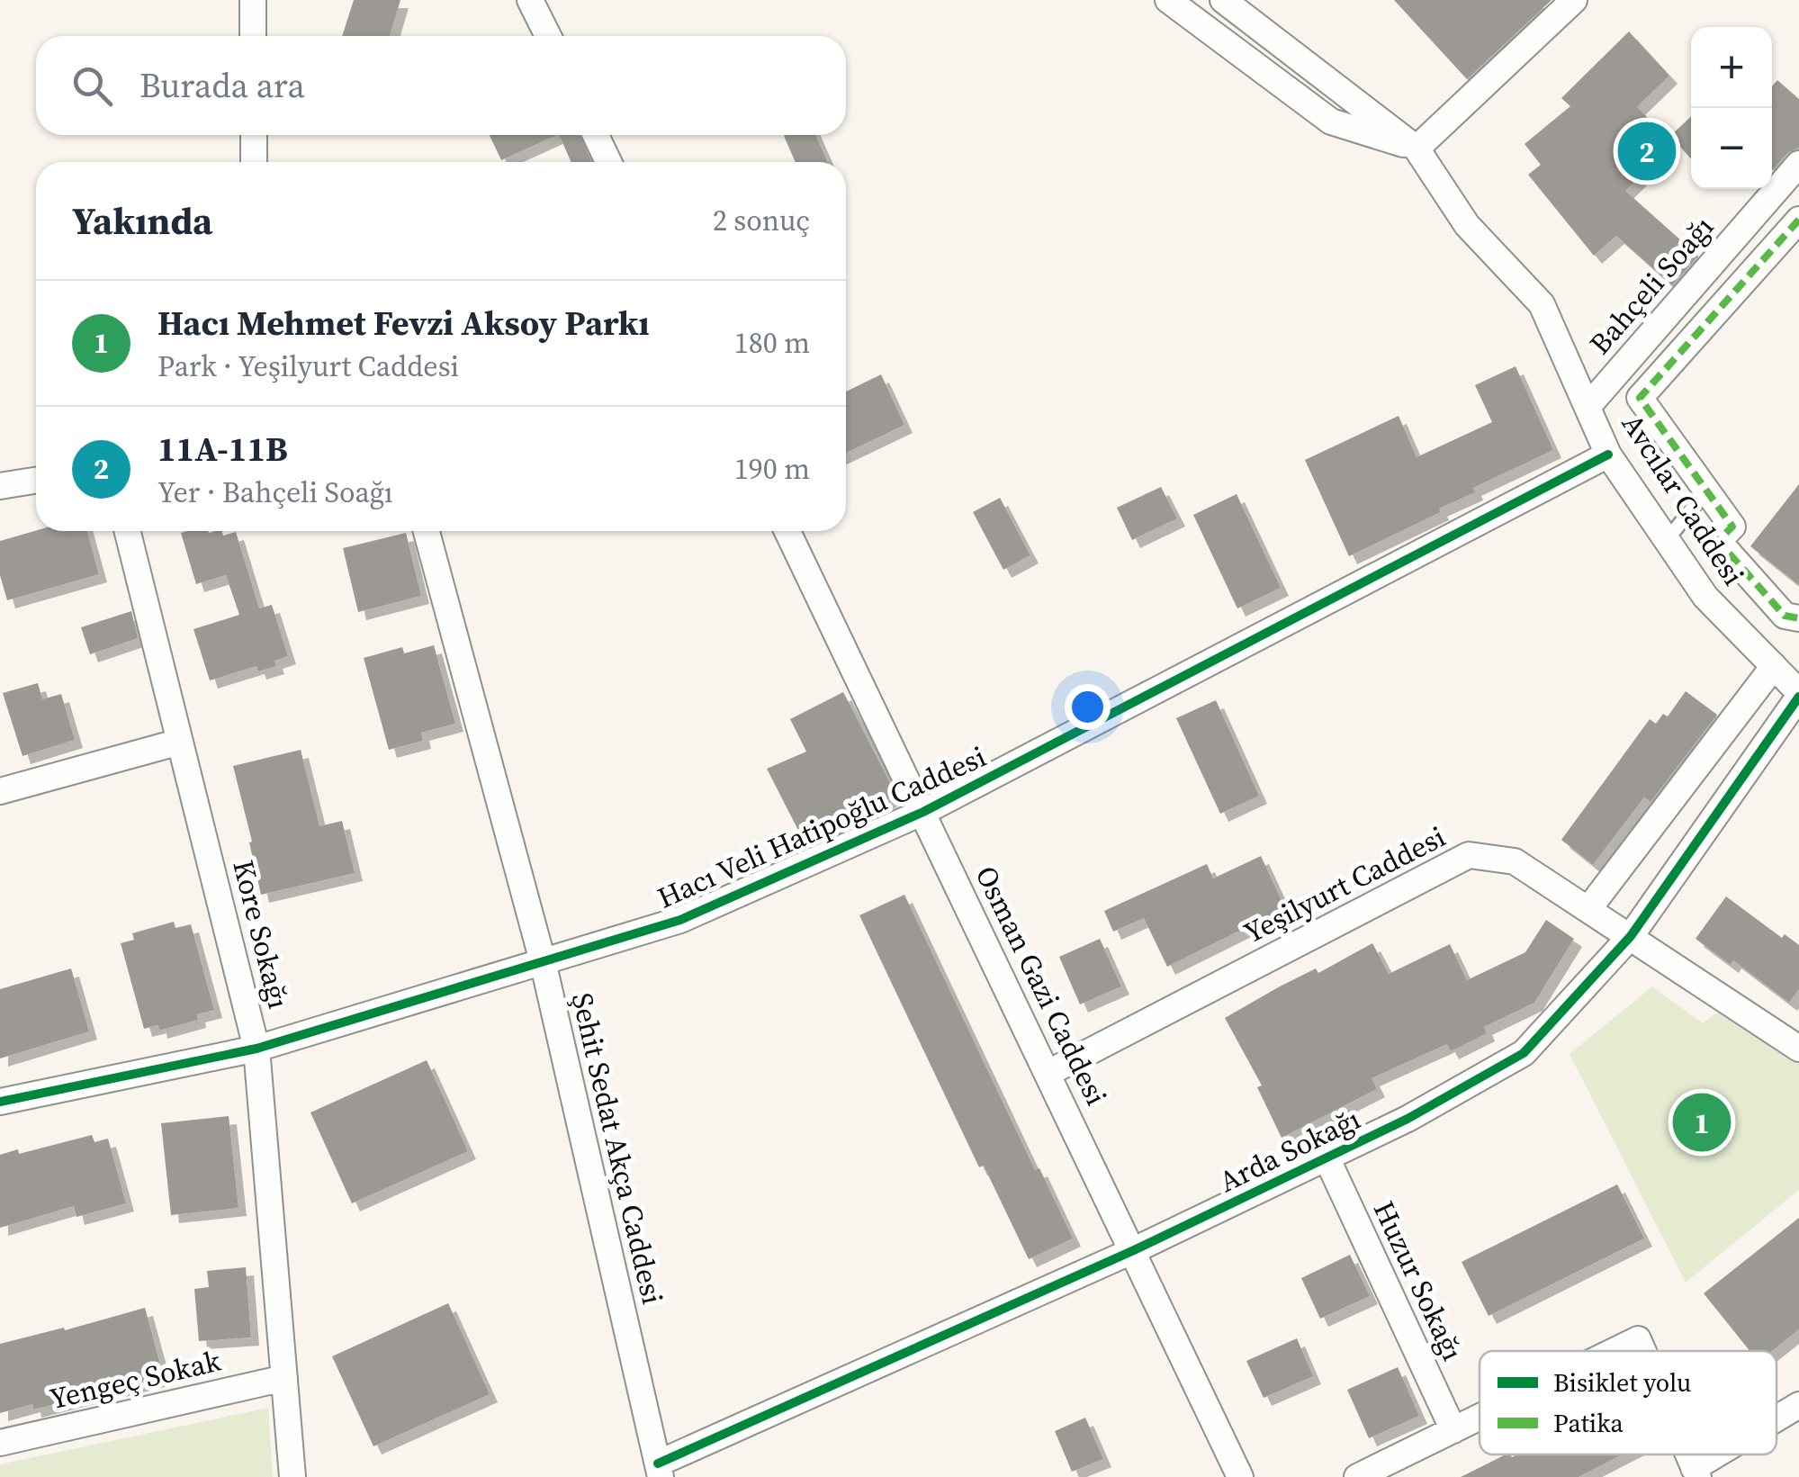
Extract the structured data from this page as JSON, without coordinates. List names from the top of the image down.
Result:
{
  "streets": {
    "street": [
      "Bahçeli Soağı",
      "Avcılar Caddesi",
      "Hacı Veli Hatipoğlu Caddesi",
      "Yeşilyurt Caddesi",
      "Kore Sokağı",
      "Osman Gazi Caddesi",
      "Şehit Sedat Akça Caddesi",
      "Arda Sokağı",
      "Huzur Sokağı",
      "Yengeç Sokak"
    ]
  },
  "crossings": [
    ["Bahçeli Soağı", "Avcılar Caddesi"],
    ["Avcılar Caddesi", "Hacı Veli Hatipoğlu Caddesi"],
    ["Avcılar Caddesi", "Arda Sokağı"],
    ["Hacı Veli Hatipoğlu Caddesi", "Kore Sokağı"],
    ["Hacı Veli Hatipoğlu Caddesi", "Osman Gazi Caddesi"],
    ["Hacı Veli Hatipoğlu Caddesi", "Şehit Sedat Akça Caddesi"],
    ["Yeşilyurt Caddesi", "Osman Gazi Caddesi"],
    ["Yeşilyurt Caddesi", "Arda Sokağı"],
    ["Kore Sokağı", "Yengeç Sokak"],
    ["Osman Gazi Caddesi", "Arda Sokağı"],
    ["Şehit Sedat Akça Caddesi", "Arda Sokağı"],
    ["Arda Sokağı", "Huzur Sokağı"]
  ],
  "legend": ["Bisiklet yolu", "Patika"],
  "page": {
    "map_buttons": ["+", "−"],
    "search": "Burada ara",
    "pins": ["2", "1"],
    "heading": ["Yakında", "2 sonuç"],
    "list": [
      {
        "mark": "1",
        "name": "Hacı Mehmet Fevzi Aksoy Parkı",
        "note": "Park · Yeşilyurt Caddesi",
        "value": "180 m"
      },
      {
        "mark": "2",
        "name": "11A-11B",
        "note": "Yer · Bahçeli Soağı",
        "value": "190 m"
      }
    ]
  }
}
